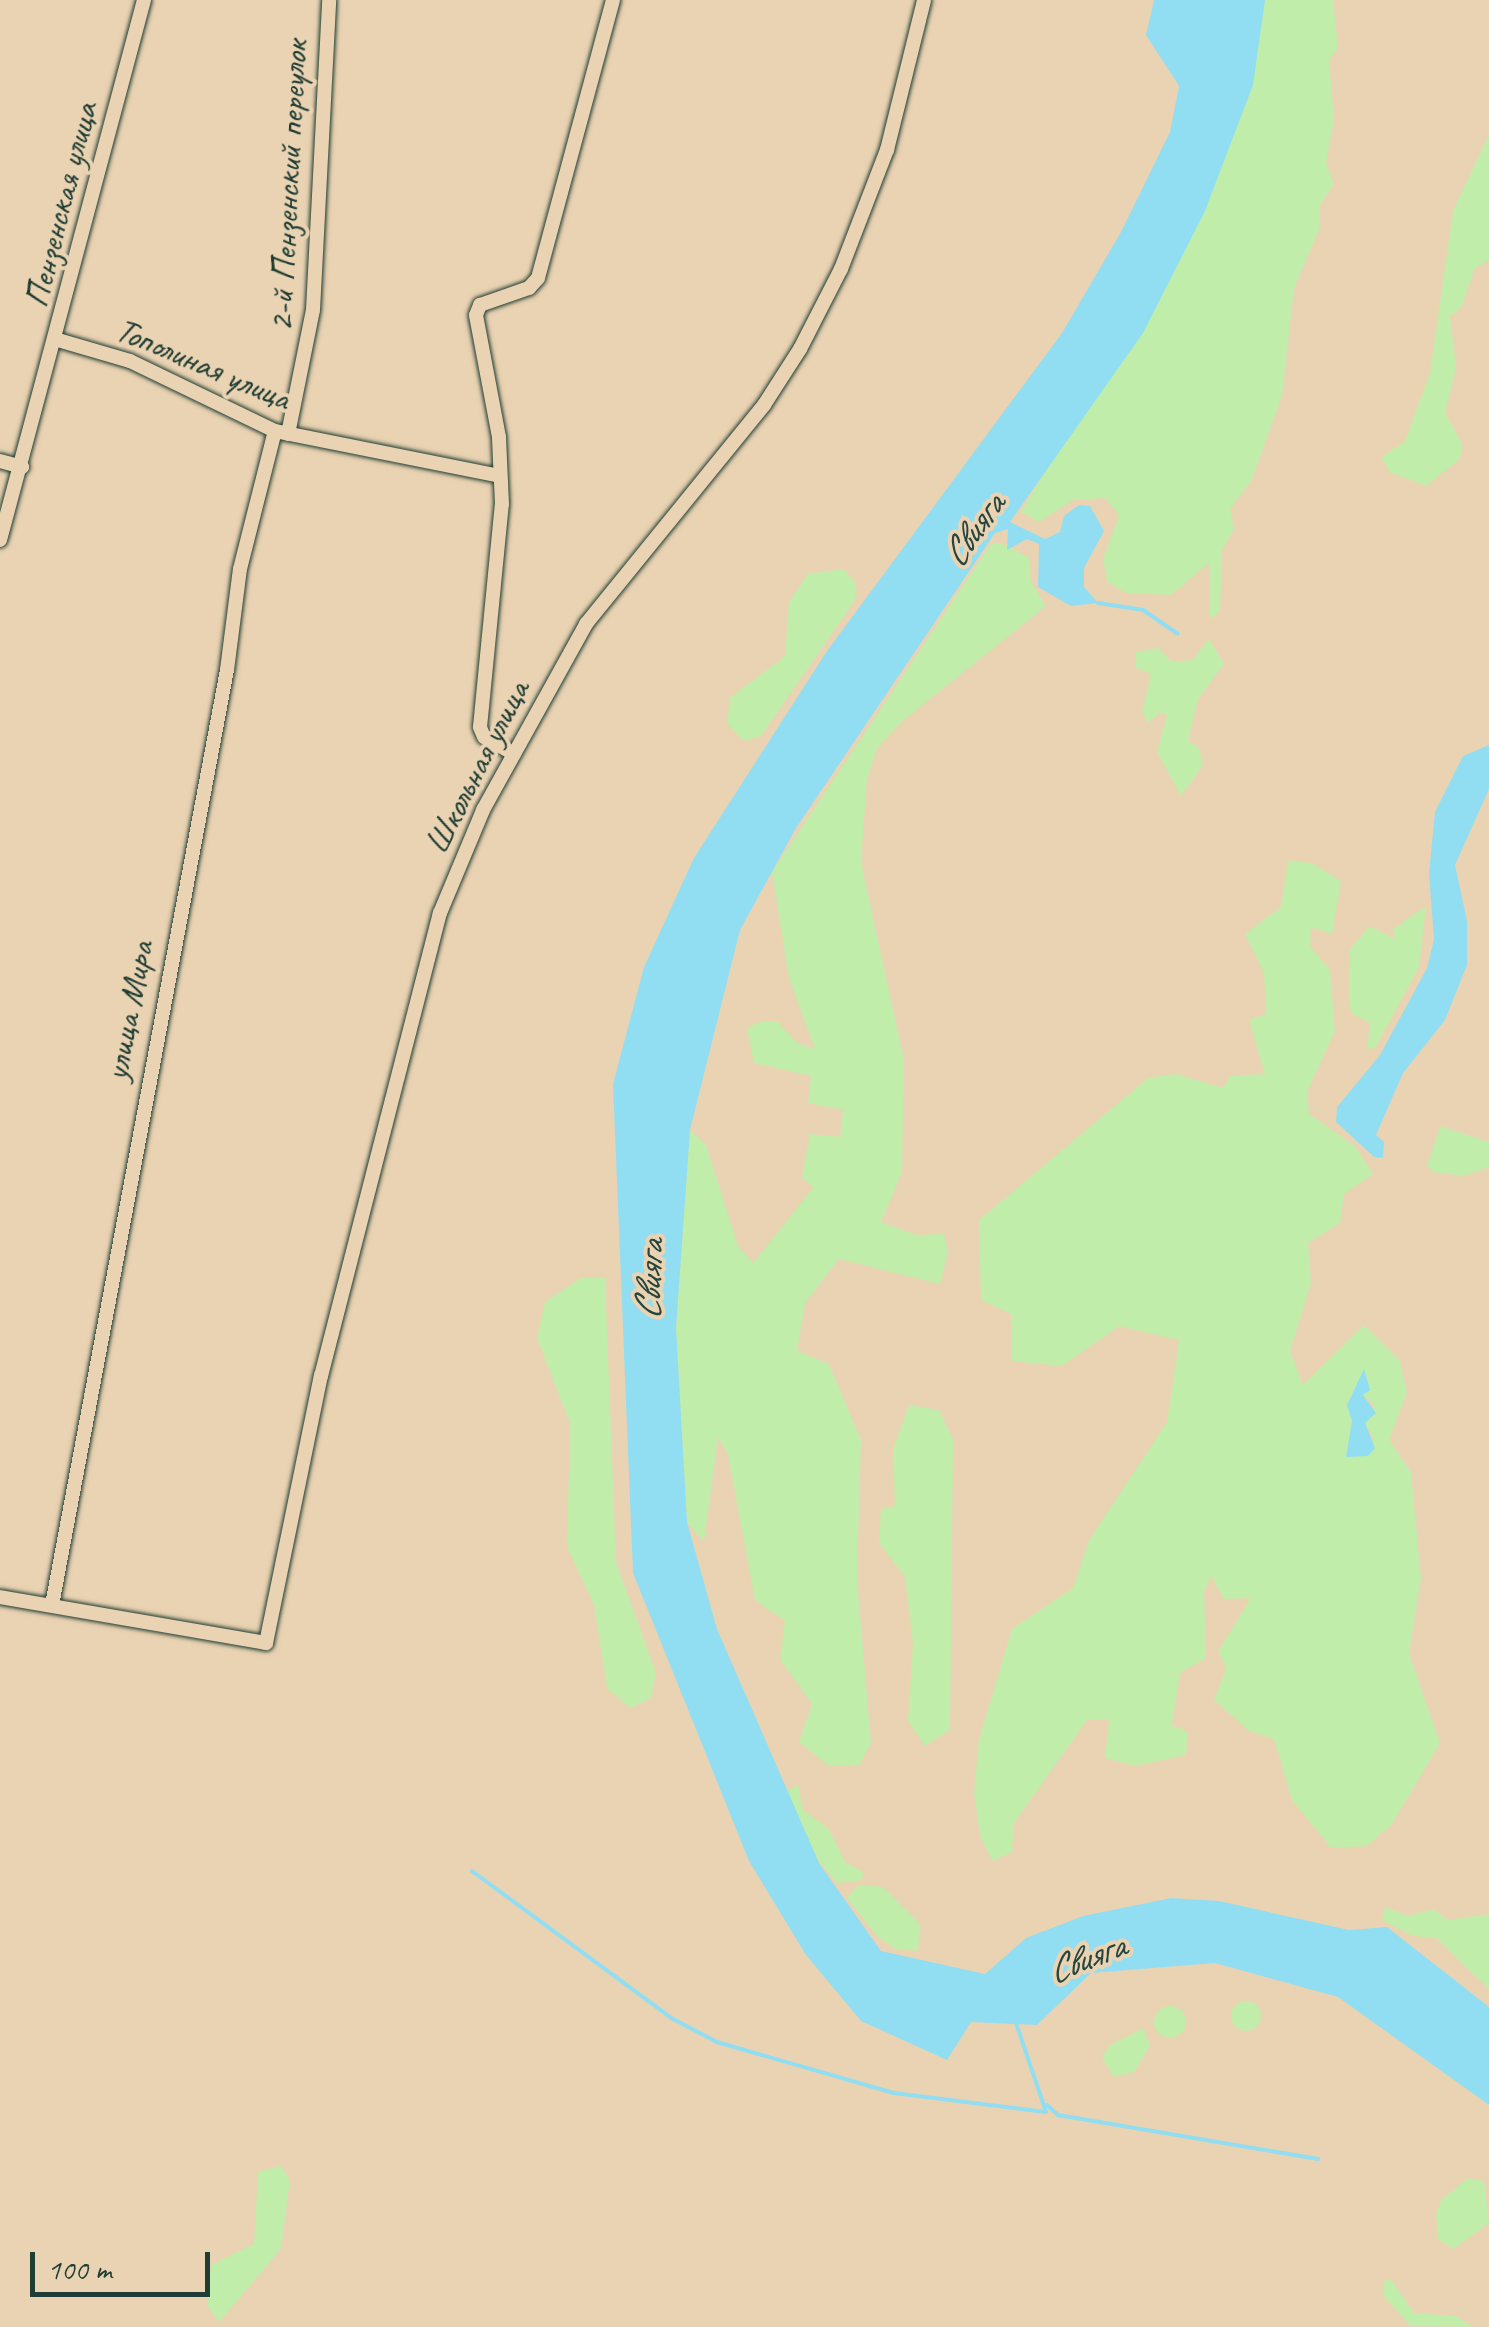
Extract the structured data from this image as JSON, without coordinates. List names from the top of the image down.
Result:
{
  "streets": {
    "street": [
      "2-й Пензенский переулок",
      "Пензенская улица",
      "Тополиная улица",
      "Школьная улица",
      "улица Мира"
    ]
  },
  "crossings": [
    ["2-й Пензенский переулок", "Тополиная улица"],
    ["2-й Пензенский переулок", "улица Мира"],
    ["Пензенская улица", "Тополиная улица"],
    ["Тополиная улица", "улица Мира"],
    ["Школьная улица", "улица Мира"]
  ],
  "water": ["Свияга"],
  "scale_bar": "100 m"
}
